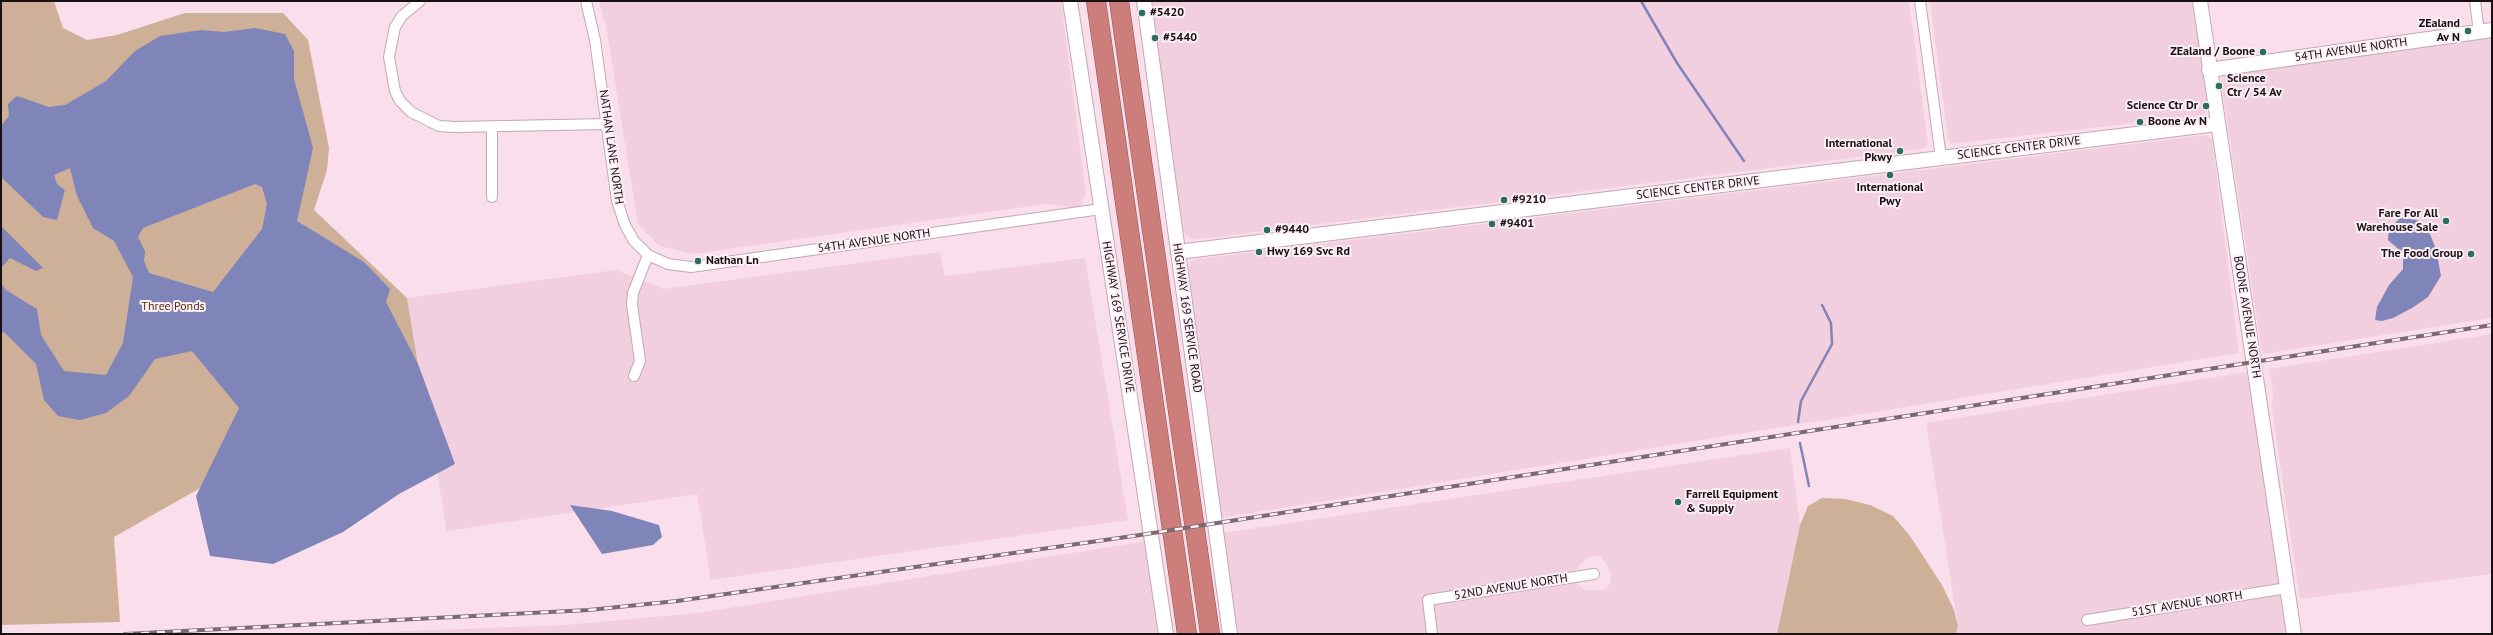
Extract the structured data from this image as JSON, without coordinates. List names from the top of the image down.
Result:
{
  "streets": {
    "street": [
      "54TH AVENUE NORTH",
      "NATHAN LANE NORTH",
      "SCIENCE CENTER DRIVE",
      "HIGHWAY 169 SERVICE DRIVE",
      "BOONE AVENUE NORTH",
      "HIGHWAY 169 SERVICE ROAD",
      "52ND AVENUE NORTH",
      "51ST AVENUE NORTH"
    ]
  },
  "crossings": [
    ["54TH AVENUE NORTH", "NATHAN LANE NORTH"],
    ["54TH AVENUE NORTH", "HIGHWAY 169 SERVICE DRIVE"],
    ["54TH AVENUE NORTH", "BOONE AVENUE NORTH"],
    ["SCIENCE CENTER DRIVE", "BOONE AVENUE NORTH"],
    ["SCIENCE CENTER DRIVE", "HIGHWAY 169 SERVICE ROAD"],
    ["BOONE AVENUE NORTH", "51ST AVENUE NORTH"]
  ],
  "parks": ["Three Ponds"],
  "places": [
    "#5420",
    "ZEaland Av N",
    "#5440",
    "ZEaland / Boone",
    "Science Ctr / 54 Av",
    "Science Ctr Dr",
    "Boone Av N",
    "International Pkwy",
    "International Pwy",
    "#9210",
    "Fare For All Warehouse Sale",
    "#9401",
    "#9440",
    "Hwy 169 Svc Rd",
    "The Food Group",
    "Nathan Ln",
    "Farrell Equipment & Supply"
  ]
}
